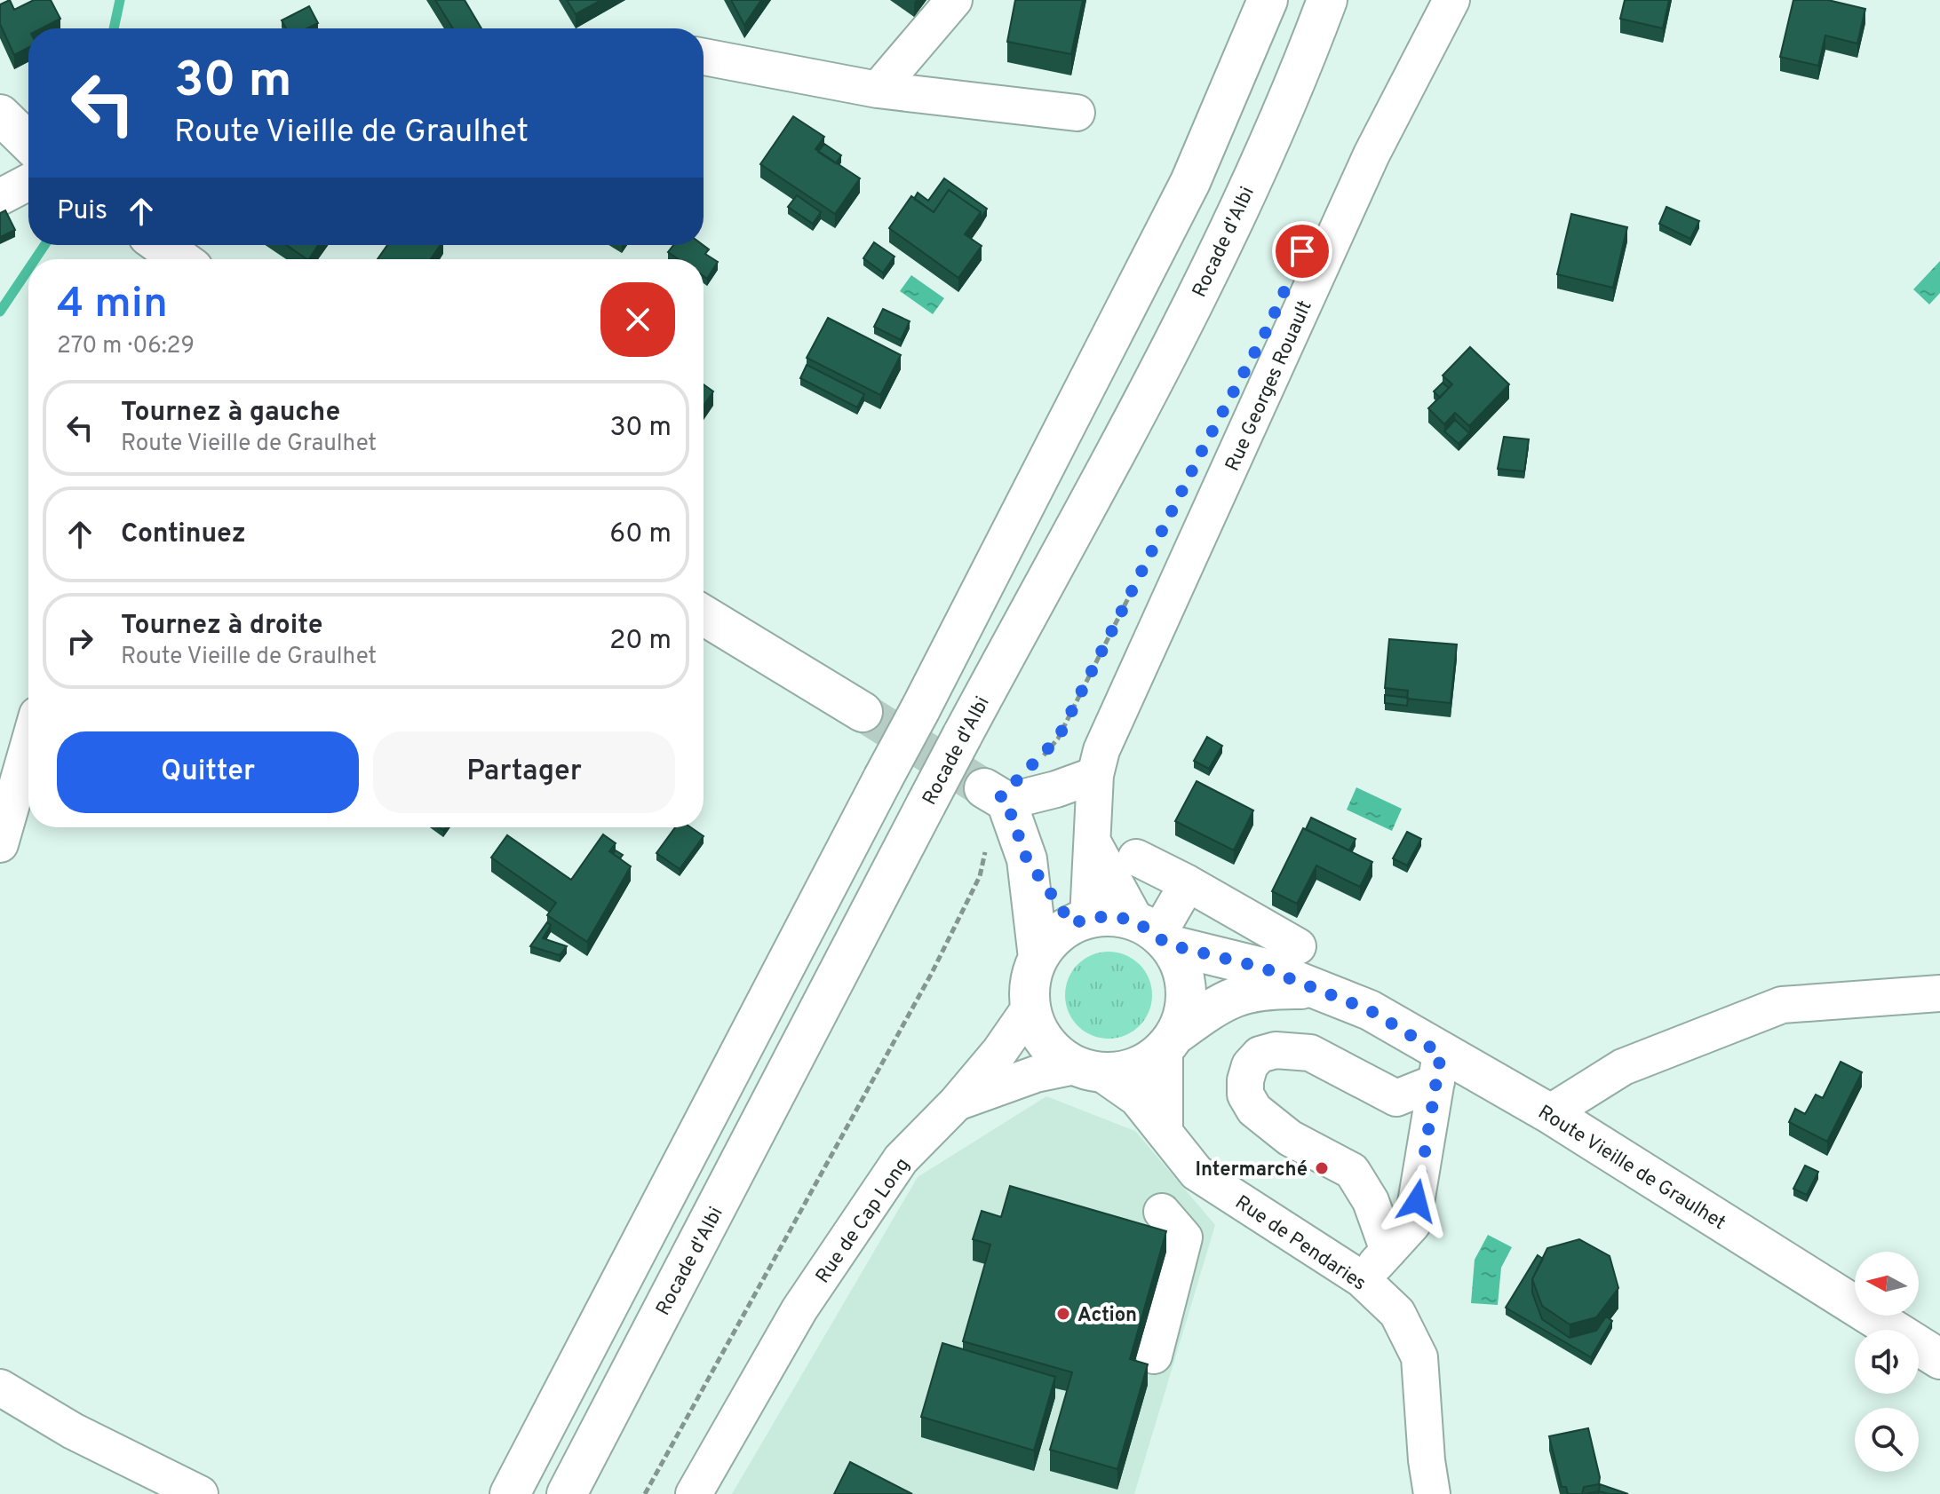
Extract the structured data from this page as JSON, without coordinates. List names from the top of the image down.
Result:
{
  "streets": {
    "main road": ["Rocade d'Albi", "Route Vieille de Graulhet"],
    "street": ["Rue Georges Rouault", "Rue de Cap Long", "Rue de Pendaries"]
  },
  "crossings": [
    ["Rue Georges Rouault", "Route Vieille de Graulhet"],
    ["Rue Georges Rouault", "Rue de Cap Long"],
    ["Rue Georges Rouault", "Rue de Pendaries"],
    ["Route Vieille de Graulhet", "Rue de Cap Long"],
    ["Route Vieille de Graulhet", "Rue de Pendaries"],
    ["Rue de Cap Long", "Rue de Pendaries"]
  ],
  "places": ["Intermarché", "Action"],
  "north": "left",
  "page": {
    "turn": ["30 m", "Route Vieille de Graulhet"],
    "then": "Puis",
    "heading": ["4 min", "270 m · 06:29"],
    "list": [
      {
        "name": "Tournez à gauche",
        "note": "Route Vieille de Graulhet",
        "value": "30 m"
      },
      {
        "name": "Continuez",
        "value": "60 m"
      },
      {
        "name": "Tournez à droite",
        "note": "Route Vieille de Graulhet",
        "value": "20 m"
      }
    ],
    "buttons": ["Quitter", "Partager"]
  }
}
